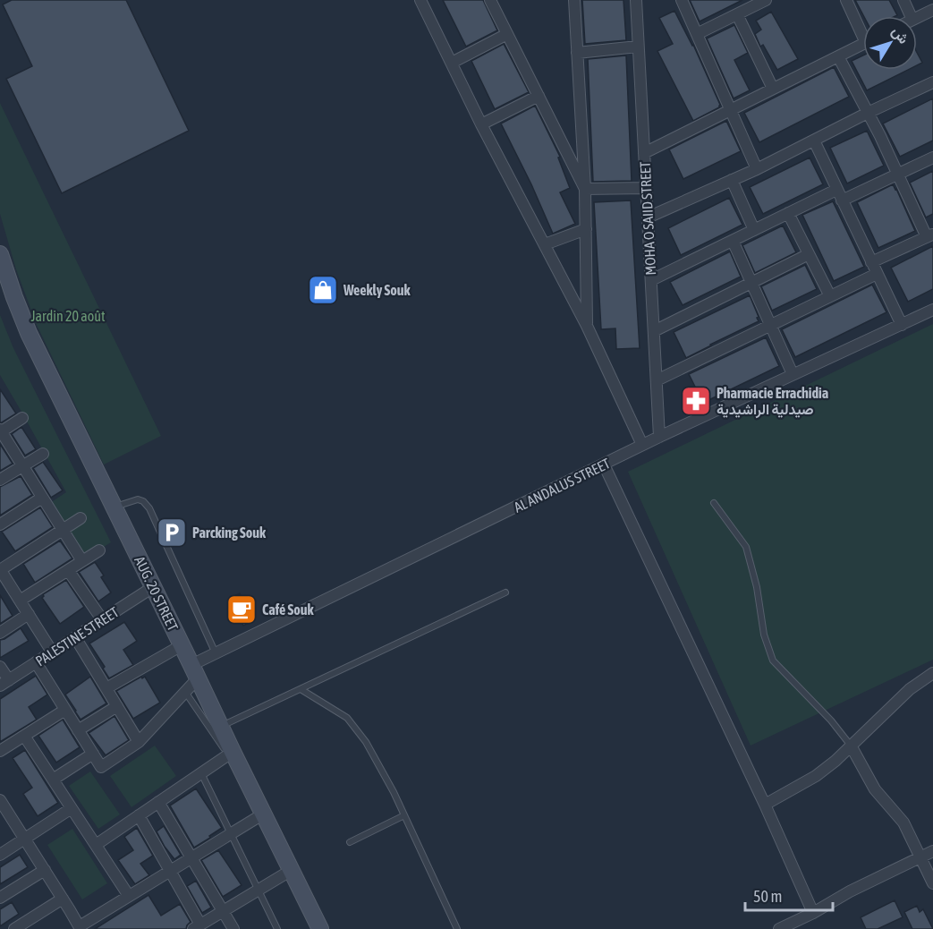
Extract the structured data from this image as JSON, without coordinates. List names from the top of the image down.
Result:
{
  "streets": {
    "main road": ["AUG. 20 STREET"],
    "street": ["MOHA O SAIID STREET", "AL ANDALUS STREET", "PALESTINE STREET"]
  },
  "crossings": [
    ["MOHA O SAIID STREET", "AL ANDALUS STREET"],
    ["AL ANDALUS STREET", "AUG. 20 STREET"],
    ["AUG. 20 STREET", "PALESTINE STREET"]
  ],
  "parks": ["Jardin 20 août"],
  "places": {
    "shop": ["Weekly Souk"],
    "pharmacy": ["Pharmacie Errachidia صيدلية الراشيدية"],
    "parking": ["Parcking Souk"],
    "cafe": ["Café Souk"]
  },
  "scale_bar": "50 m",
  "north": "top right"
}
